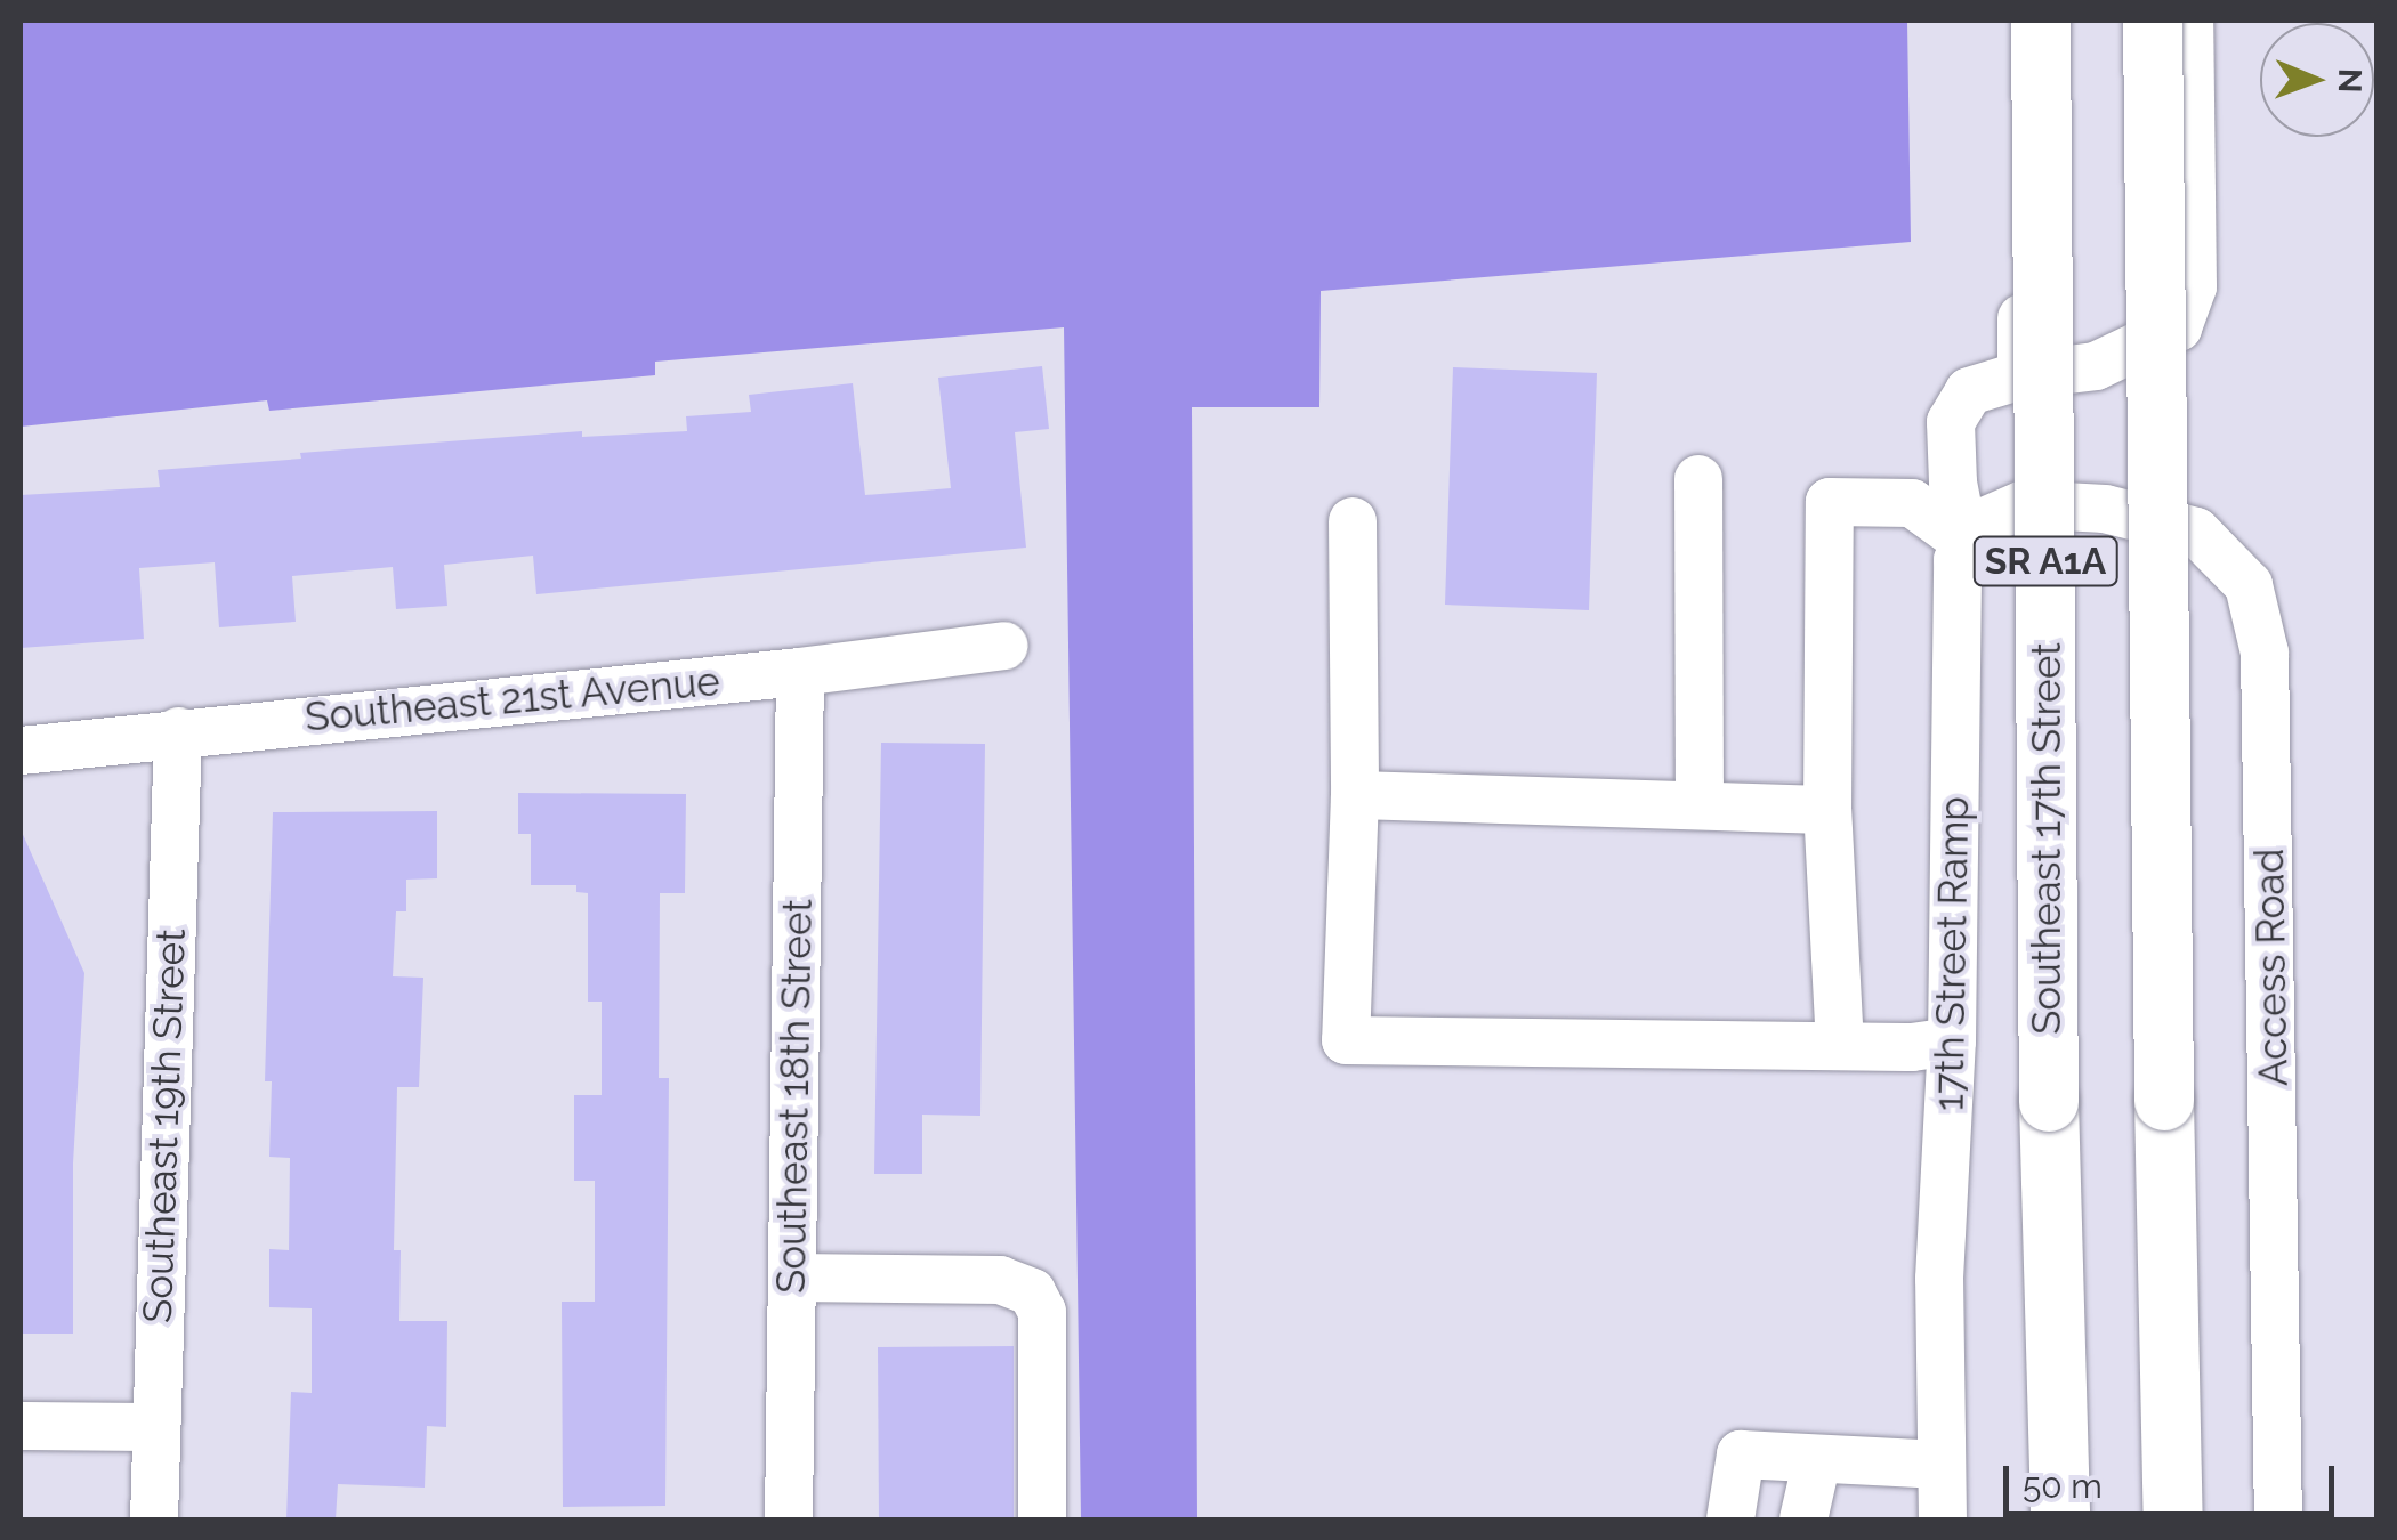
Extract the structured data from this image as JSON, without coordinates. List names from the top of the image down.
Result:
{
  "streets": {
    "main road": ["SR A1A", "Southeast 17th Street"],
    "street": [
      "Southeast 21st Avenue",
      "17th Street Ramp",
      "Access Road",
      "Southeast 18th Street",
      "Southeast 19th Street"
    ]
  },
  "crossings": [
    ["Southeast 21st Avenue", "Southeast 18th Street"],
    ["Southeast 21st Avenue", "Southeast 19th Street"],
    ["17th Street Ramp", "Access Road"]
  ],
  "scale_bar": "50 m",
  "north": "right"
}
